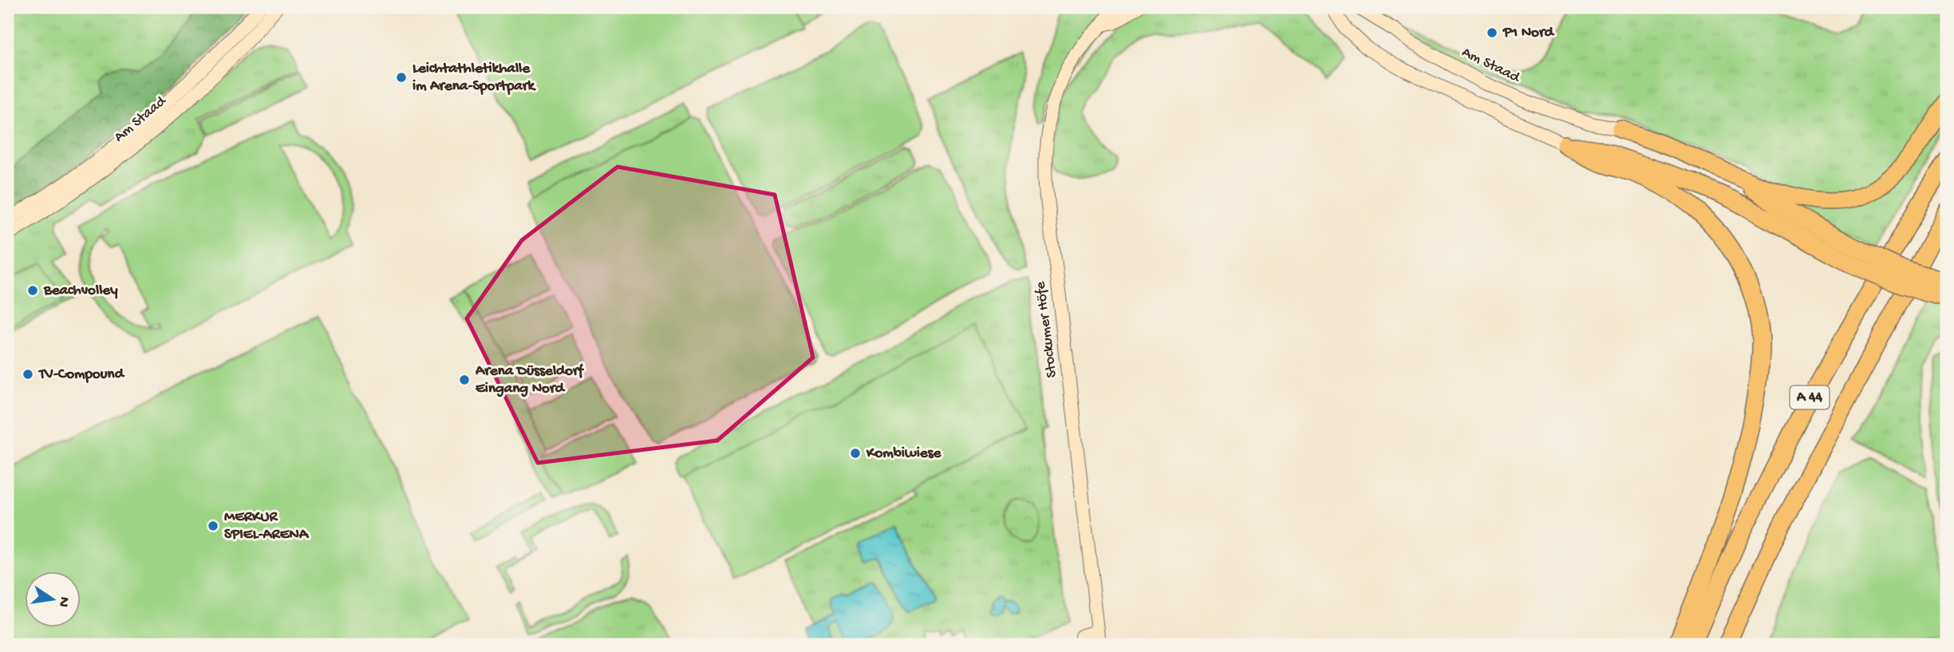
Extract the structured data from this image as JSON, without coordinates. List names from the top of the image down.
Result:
{
  "streets": {
    "highway": ["A 44"],
    "street": ["Am Staad", "Stockumer Höfe"]
  },
  "places": [
    "P1 Nord",
    "Leichtathletikhalle im Arena-Sportpark",
    "Beachvolley",
    "TV-Compound",
    "Arena Düsseldorf Eingang Nord",
    "Kombiwiese",
    "MERKUR SPIEL-ARENA"
  ],
  "north": "right"
}
